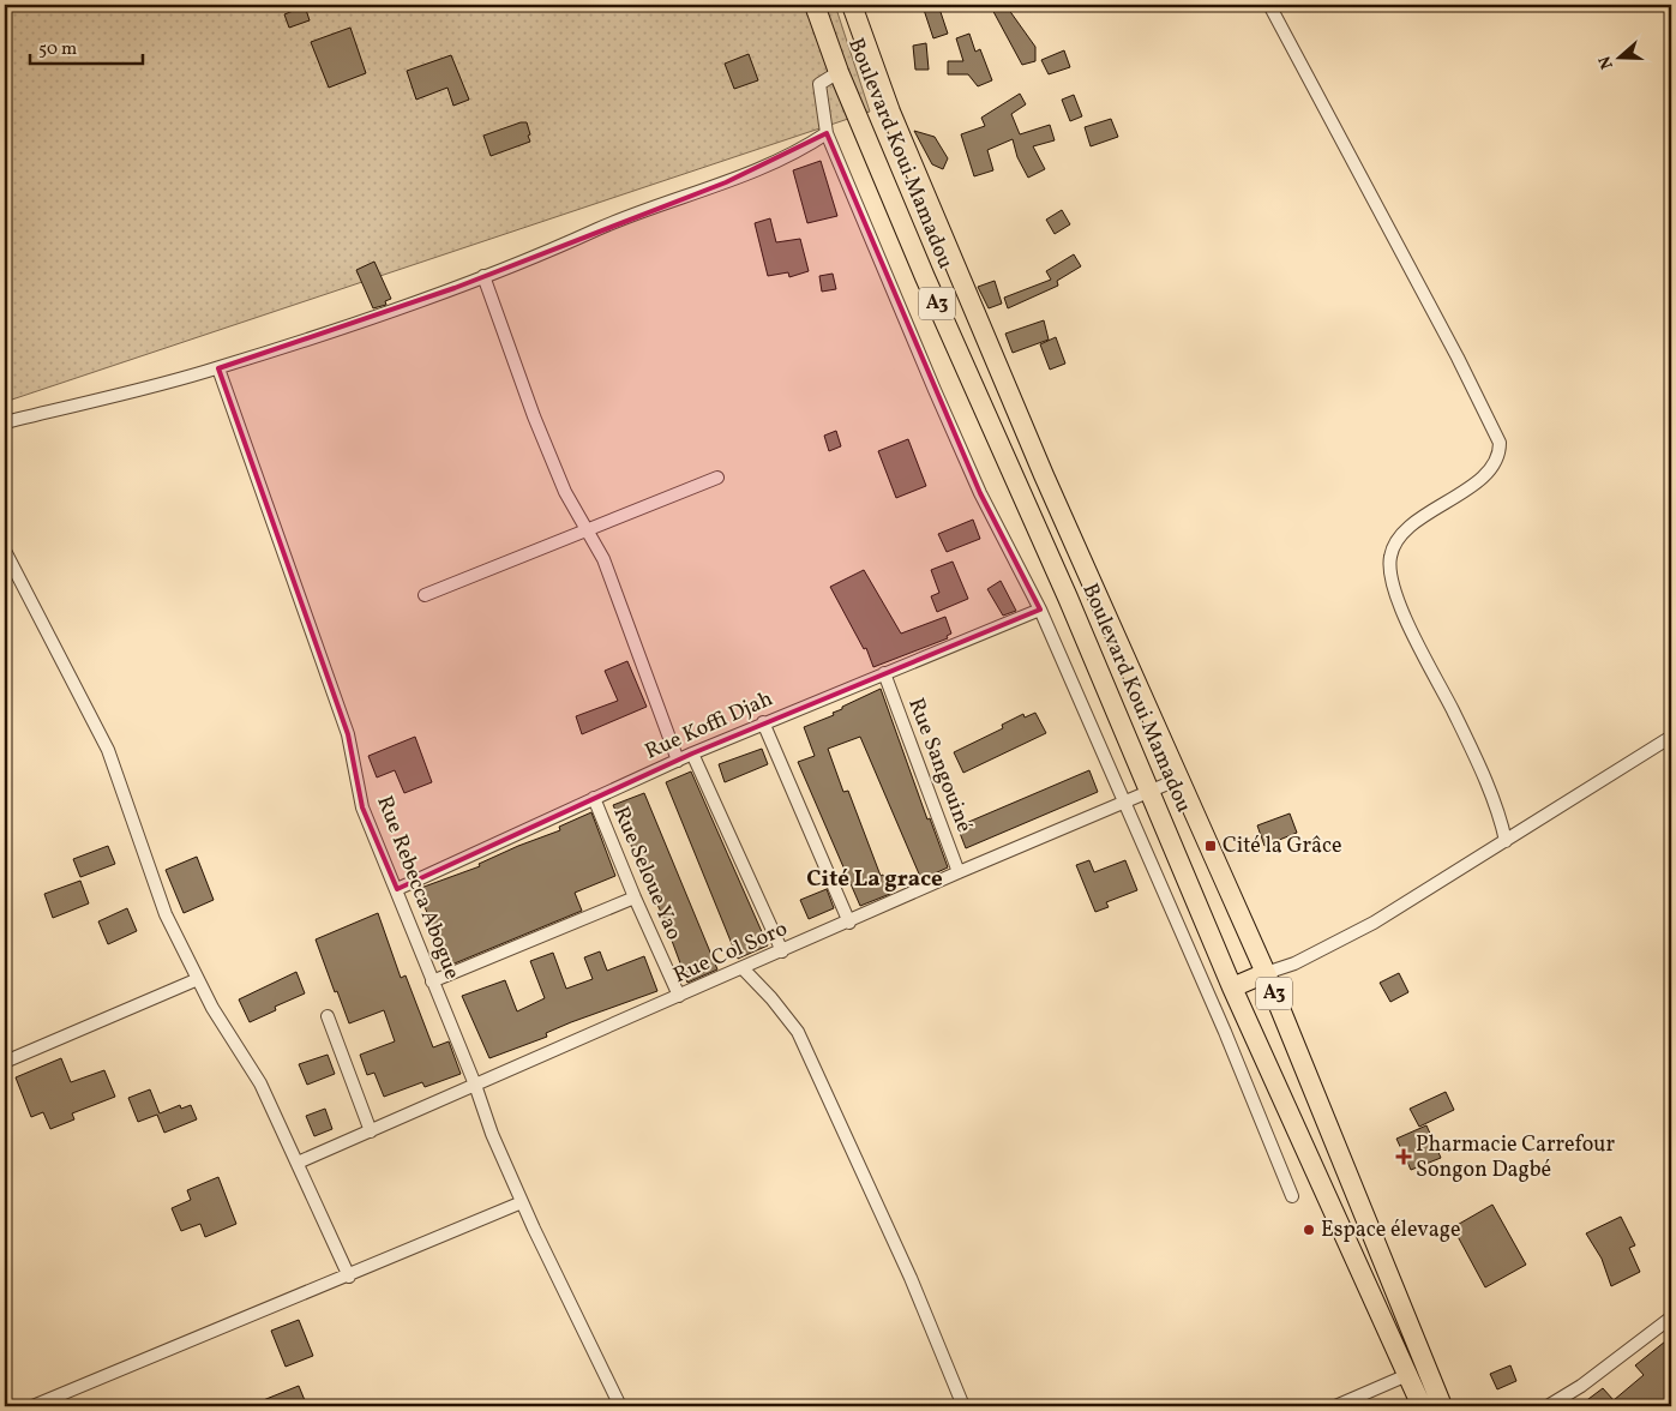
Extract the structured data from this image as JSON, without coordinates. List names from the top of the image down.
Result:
{
  "streets": {
    "main road": ["Boulevard Koui Mamadou", "A3"],
    "street": [
      "Rue Koffi Djah",
      "Rue Sangouiné",
      "Rue Seloue Yao",
      "Rue Rebecca Abogue",
      "Rue Col Soro"
    ]
  },
  "crossings": [
    ["Boulevard Koui Mamadou", "Rue Col Soro"],
    ["Rue Koffi Djah", "Rue Sangouiné"],
    ["Rue Koffi Djah", "Rue Seloue Yao"],
    ["Rue Koffi Djah", "Rue Rebecca Abogue"],
    ["Rue Sangouiné", "Rue Col Soro"],
    ["Rue Seloue Yao", "Rue Col Soro"],
    ["Rue Rebecca Abogue", "Rue Col Soro"]
  ],
  "districts": ["Cité La grace"],
  "places": {
    "transit": ["Cité la Grâce"],
    "health": ["Pharmacie Carrefour Songon Dagbé"],
    "other": ["Espace élevage"]
  },
  "scale_bar": "50 m",
  "north": "left"
}
